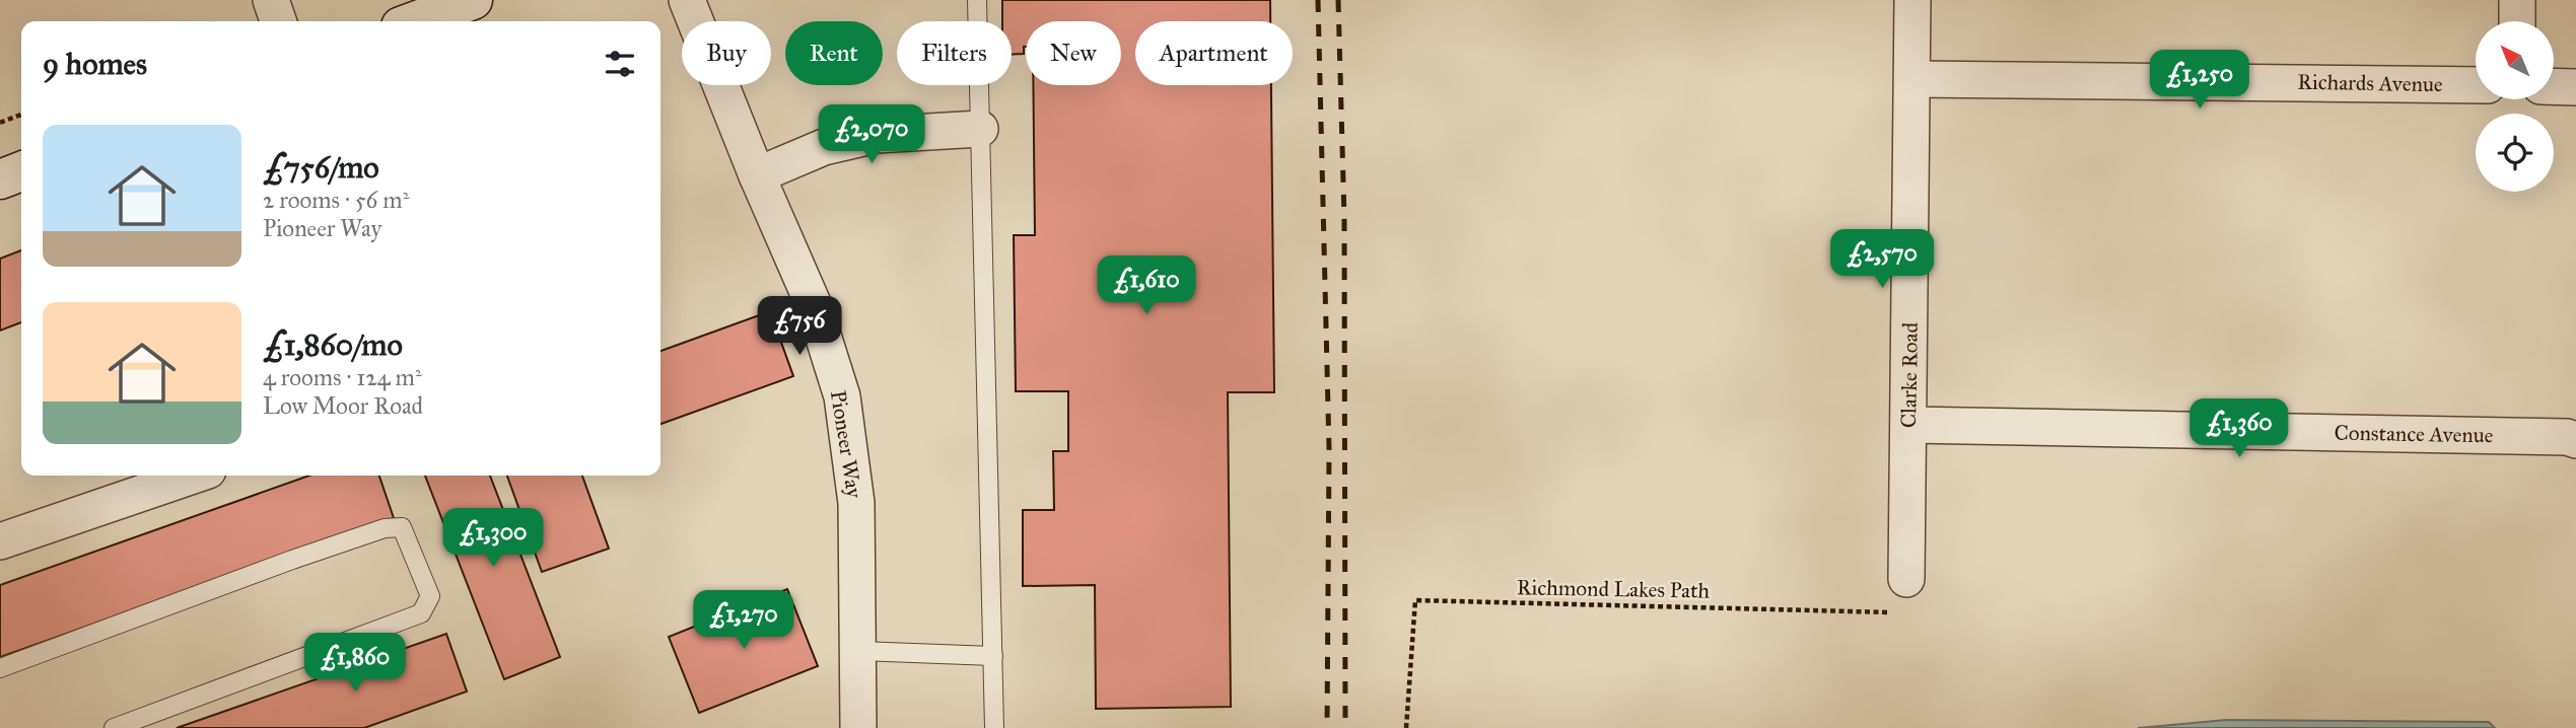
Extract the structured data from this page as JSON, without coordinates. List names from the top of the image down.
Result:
{
  "streets": {
    "street": [
      "Richards Avenue",
      "Clarke Road",
      "Constance Avenue",
      "Pioneer Way"
    ],
    "path": ["Richmond Lakes Path"]
  },
  "crossings": [
    ["Richards Avenue", "Clarke Road"],
    ["Clarke Road", "Constance Avenue"],
    ["Clarke Road", "Richmond Lakes Path"]
  ],
  "north": "top left",
  "page": {
    "chip": [
      "Buy",
      "Rent",
      "Filters",
      "New",
      "Apartment"
    ],
    "heading": "9 homes",
    "price": [
      "£1,250",
      "£2,070",
      "£2,570",
      "£1,610",
      "£756",
      "£1,360",
      "£1,300",
      "£1,270",
      "£1,860"
    ],
    "list": [
      {
        "name": "£756/mo",
        "note": "2 rooms · 56 m² · Pioneer Way"
      },
      {
        "name": "£1,860/mo",
        "note": "4 rooms · 124 m² · Low Moor Road"
      }
    ]
  }
}
